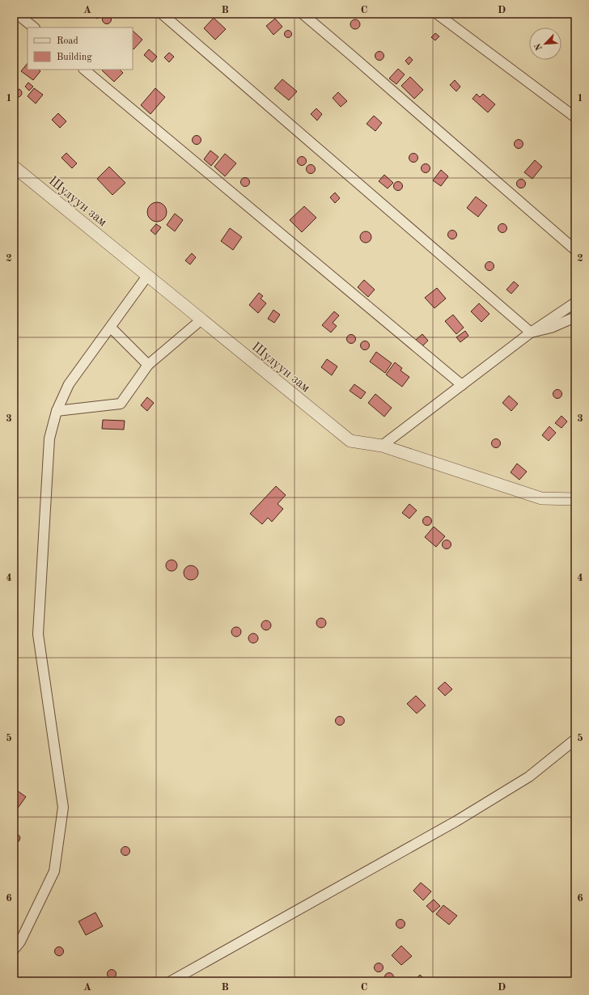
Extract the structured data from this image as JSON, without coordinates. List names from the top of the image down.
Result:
{
  "streets": {
    "street": ["Шулуун зам"]
  },
  "legend": ["Road", "Building"],
  "north": "bottom left",
  "grid": {
    "columns": [
      "A",
      "B",
      "C",
      "D"
    ],
    "rows": [
      "1",
      "2",
      "3",
      "4",
      "5",
      "6"
    ]
  }
}
